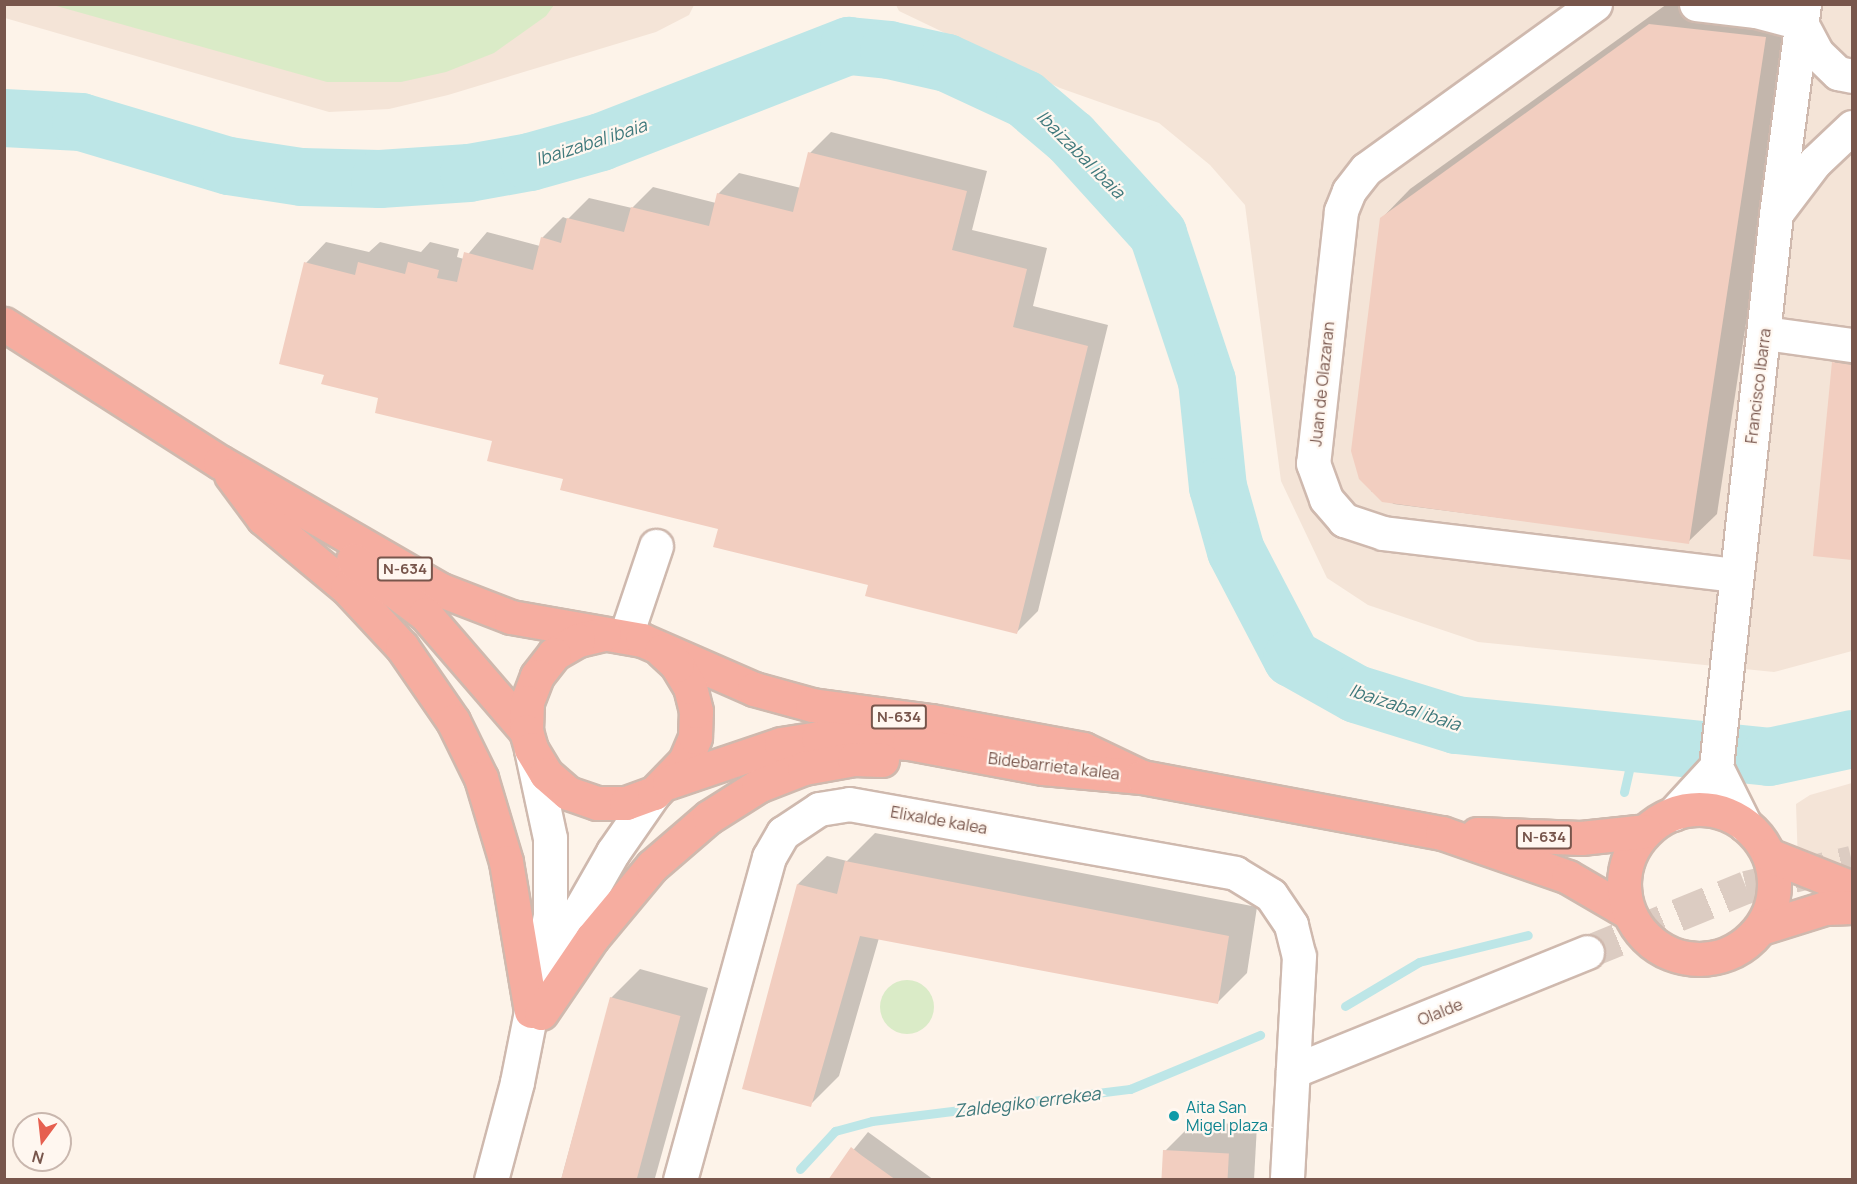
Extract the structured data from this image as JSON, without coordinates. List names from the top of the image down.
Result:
{
  "streets": {
    "highway": ["N-634", "Bidebarrieta kalea"],
    "street": [
      "Juan de Olazaran",
      "Francisco Ibarra",
      "Elixalde kalea",
      "Olalde"
    ]
  },
  "crossings": [
    ["Juan de Olazaran", "Francisco Ibarra"],
    ["N-634", "Bidebarrieta kalea"],
    ["Elixalde kalea", "Olalde"]
  ],
  "water": ["Ibaizabal ibaia", "Zaldegiko errekea"],
  "places": ["Aita San Migel plaza"],
  "north": "bottom"
}
